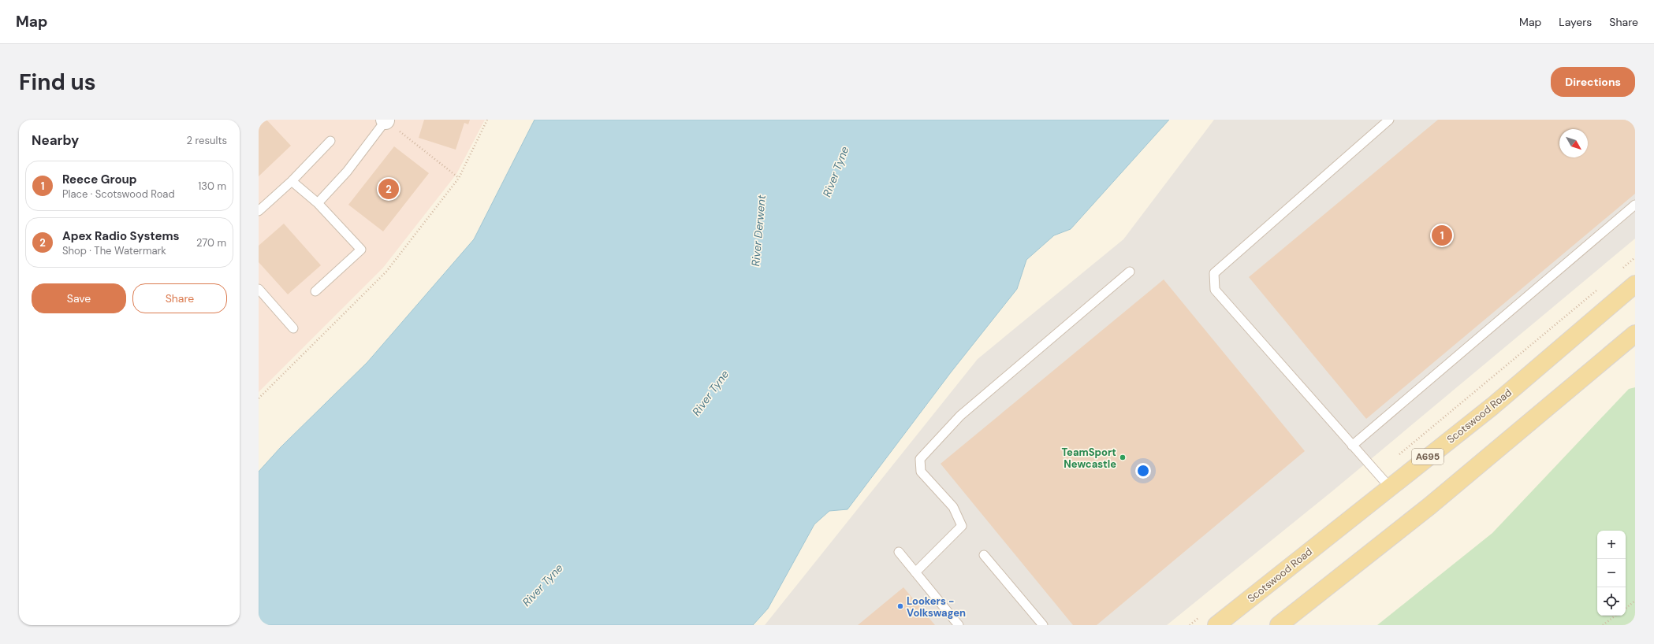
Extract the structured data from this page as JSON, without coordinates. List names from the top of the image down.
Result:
{
  "streets": {
    "main road": ["Scotswood Road", "A695"]
  },
  "water": ["River Tyne", "River Derwent"],
  "places": ["TeamSport Newcastle", "Lookers - Volkswagen"],
  "north": "bottom right",
  "page": {
    "header": "Map",
    "nav": ["Map", "Layers", "Share"],
    "buttons": [
      "Directions",
      ["Save", "Share"]
    ],
    "title": "Find us",
    "heading": ["Nearby", "2 results"],
    "list": [
      {
        "mark": "1",
        "name": "Reece Group",
        "note": "Place · Scotswood Road",
        "value": "130 m"
      },
      {
        "mark": "2",
        "name": "Apex Radio Systems",
        "note": "Shop · The Watermark",
        "value": "270 m"
      }
    ],
    "pins": ["2", "1"],
    "map_buttons": ["+", "−"]
  }
}
